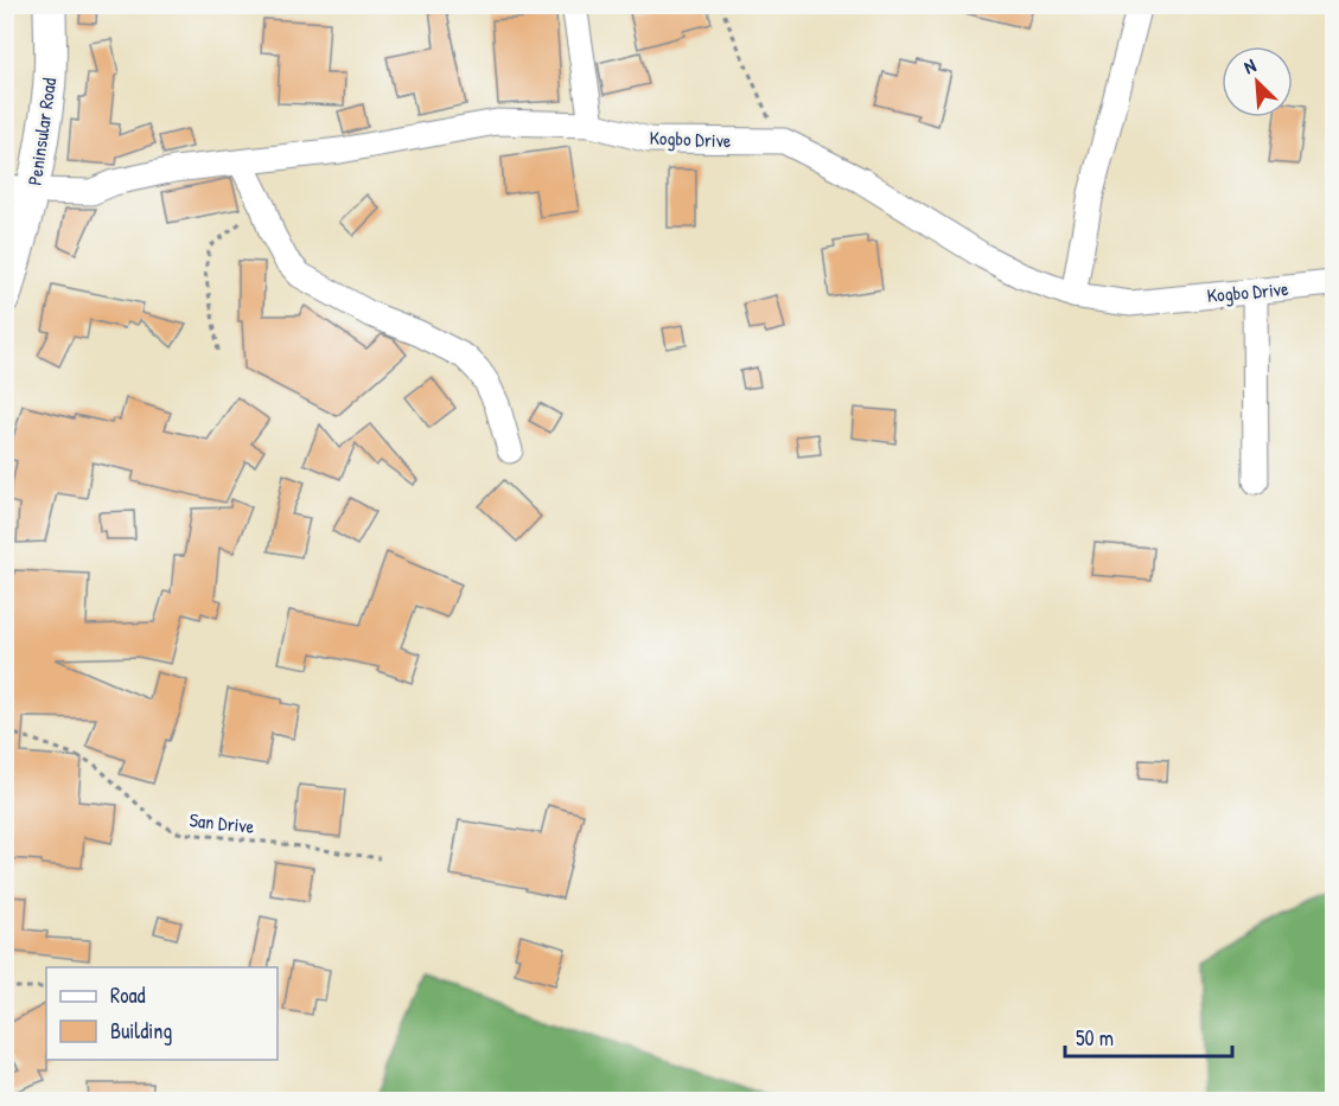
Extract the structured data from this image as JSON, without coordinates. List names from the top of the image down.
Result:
{
  "streets": {
    "main road": ["Peninsular Road"],
    "street": ["Kogbo Drive"],
    "path": ["San Drive"]
  },
  "crossings": [
    ["Peninsular Road", "Kogbo Drive"]
  ],
  "legend": ["Road", "Building"],
  "scale_bar": "50 m",
  "north": "top left"
}
